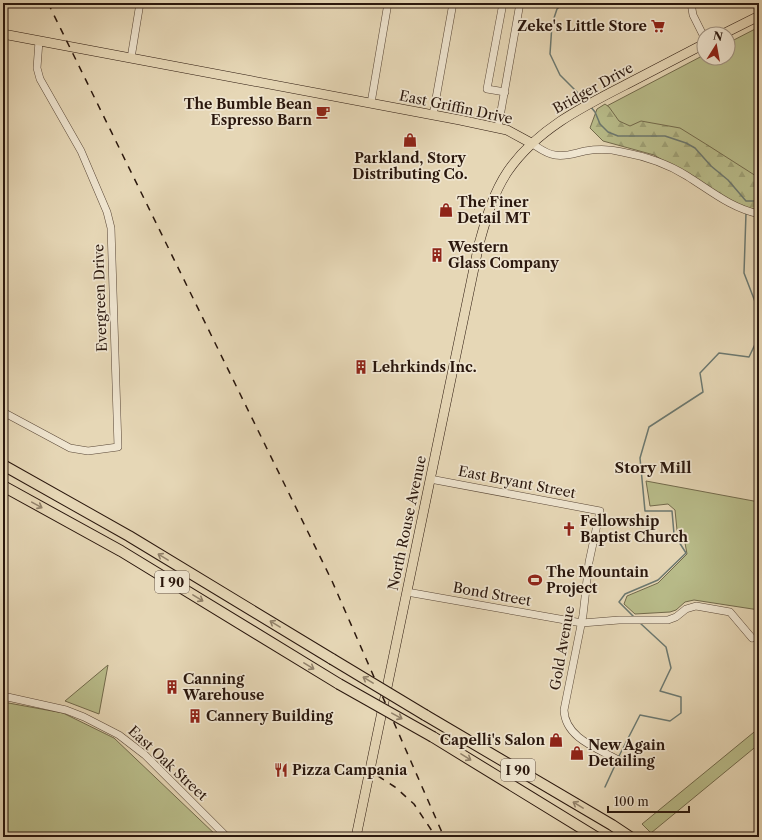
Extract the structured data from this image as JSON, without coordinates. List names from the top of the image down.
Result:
{
  "streets": {
    "highway": ["I 90"],
    "main road": ["Bridger Drive", "East Griffin Drive", "North Rouse Avenue"],
    "street": [
      "Evergreen Drive",
      "East Bryant Street",
      "Bond Street",
      "Gold Avenue",
      "East Oak Street"
    ]
  },
  "crossings": [
    ["Bridger Drive", "East Griffin Drive"],
    ["Bridger Drive", "North Rouse Avenue"],
    ["East Griffin Drive", "Evergreen Drive"],
    ["East Bryant Street", "North Rouse Avenue"],
    ["East Bryant Street", "Gold Avenue"],
    ["North Rouse Avenue", "Bond Street"],
    ["Bond Street", "Gold Avenue"]
  ],
  "districts": ["Story Mill"],
  "places": {
    "supermarket": ["Zeke's Little Store"],
    "cafe": ["The Bumble Bean Espresso Barn"],
    "shop": [
      "Parkland, Story Distributing Co.",
      "The Finer Detail MT",
      "Capelli's Salon",
      "New Again Detailing"
    ],
    "building": [
      "Western Glass Company",
      "Lehrkinds Inc.",
      "Canning Warehouse",
      "Cannery Building"
    ],
    "church": ["Fellowship Baptist Church"],
    "sports": ["The Mountain Project"],
    "restaurant": ["Pizza Campania"]
  },
  "scale_bar": "100 m",
  "north": "top"
}
